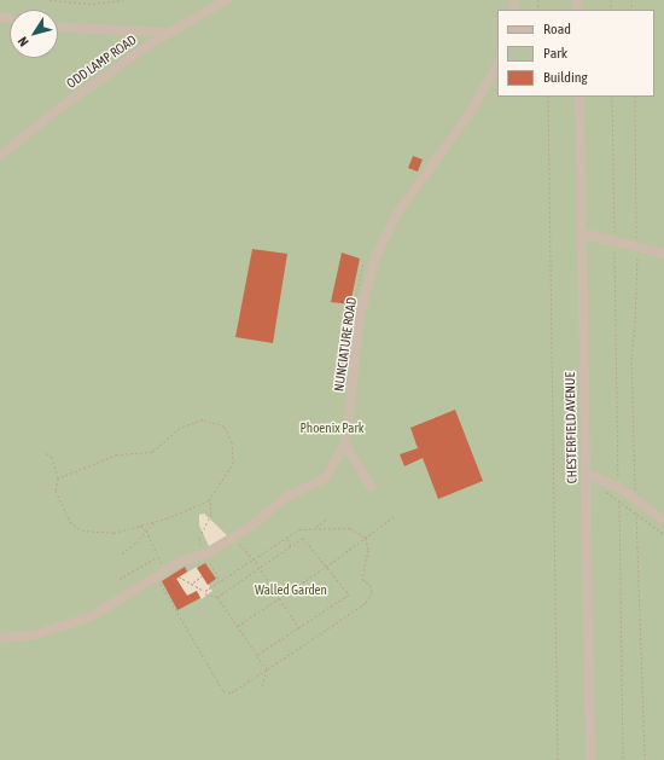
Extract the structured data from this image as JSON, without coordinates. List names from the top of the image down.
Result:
{
  "streets": {
    "street": ["ODD LAMP ROAD", "NUNCIATURE ROAD", "CHESTERFIELD AVENUE"]
  },
  "parks": ["Phoenix Park", "Walled Garden"],
  "legend": ["Road", "Park", "Building"],
  "north": "bottom left"
}
